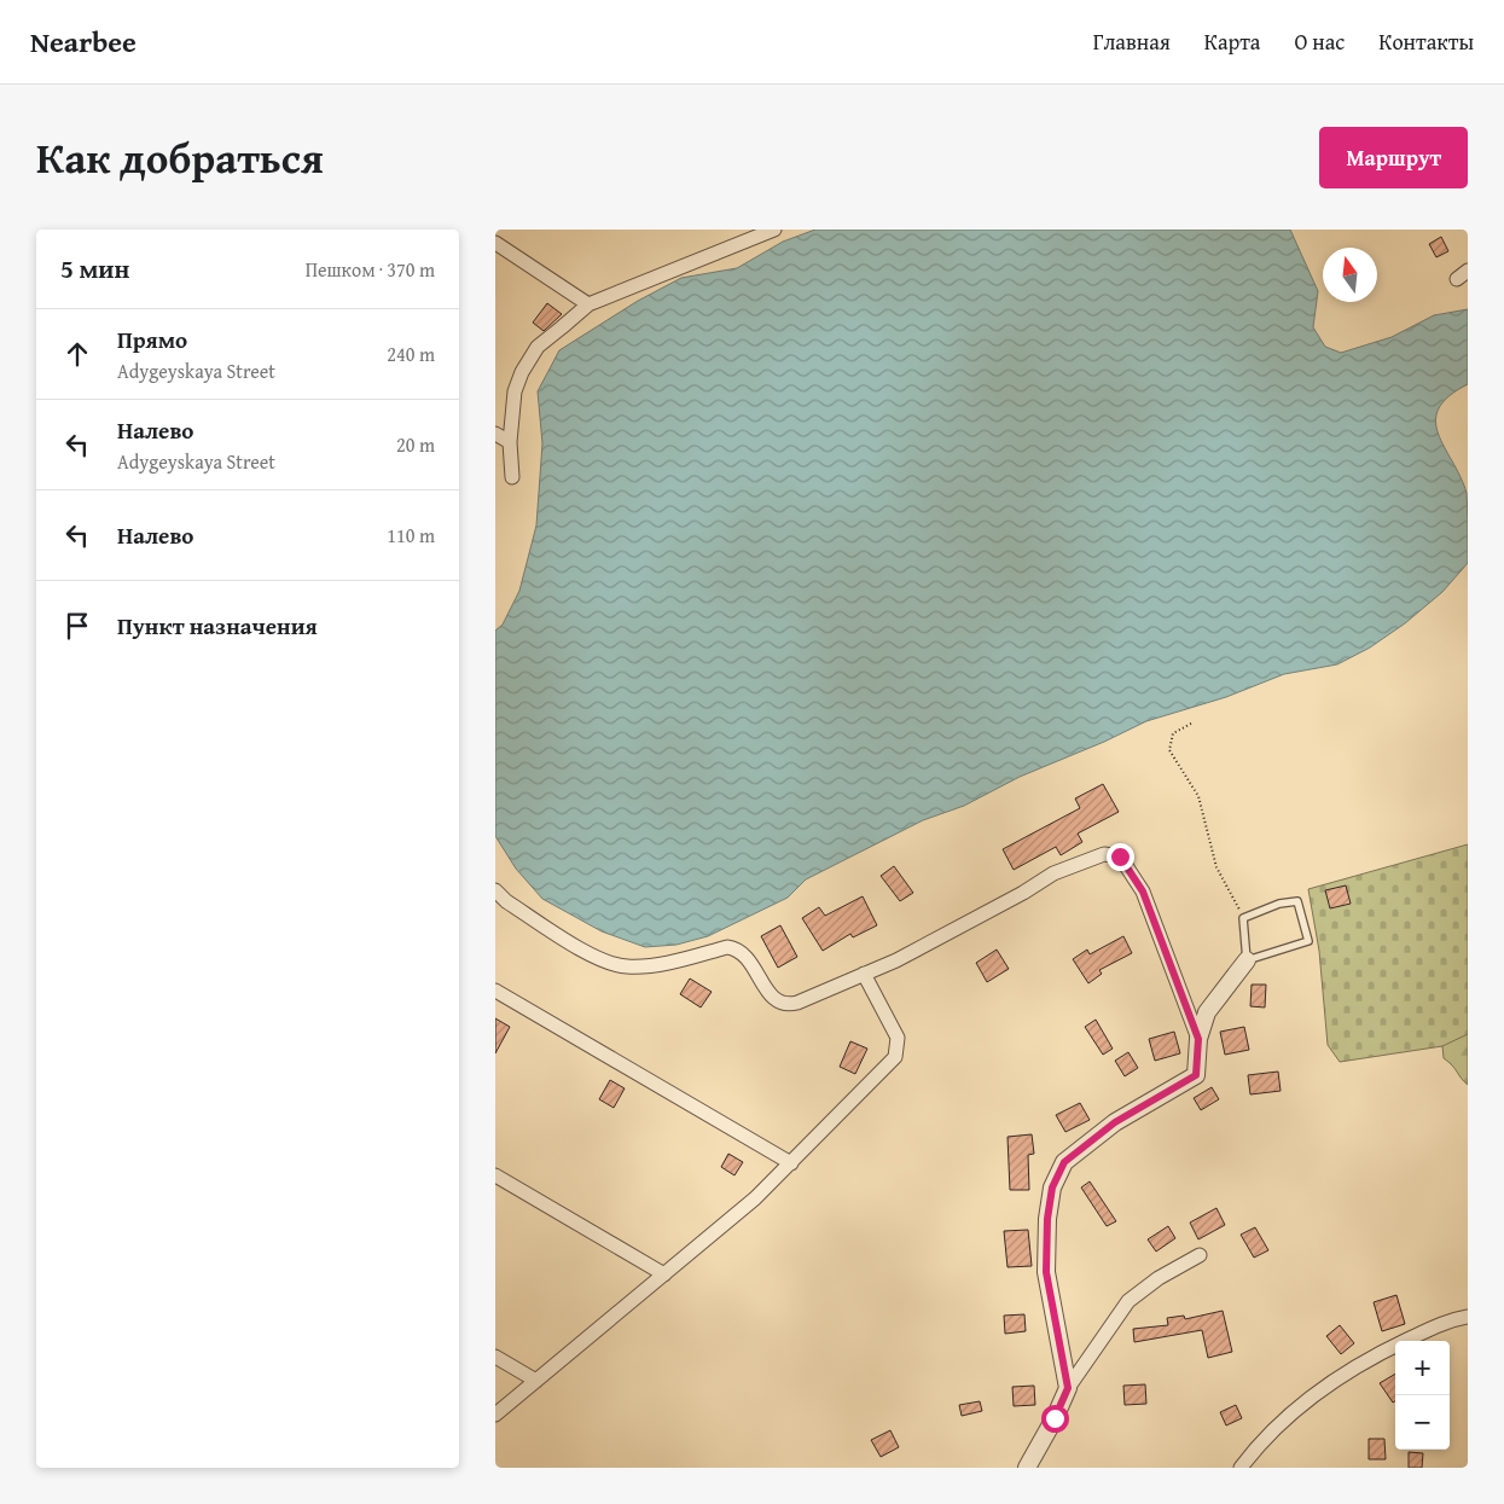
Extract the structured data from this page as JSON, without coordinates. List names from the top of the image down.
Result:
{
  "north": "top",
  "page": {
    "header": "Nearbee",
    "nav": [
      "Главная",
      "Карта",
      "О нас",
      "Контакты"
    ],
    "title": "Как добраться",
    "buttons": "Маршрут",
    "heading": ["5 мин", "Пешком · 370 m"],
    "list": [
      ["Прямо", "Adygeyskaya Street", "240 m"],
      ["Налево", "Adygeyskaya Street", "20 m"],
      ["Налево", "110 m"],
      "Пункт назначения"
    ],
    "map_buttons": ["+", "−"]
  }
}
